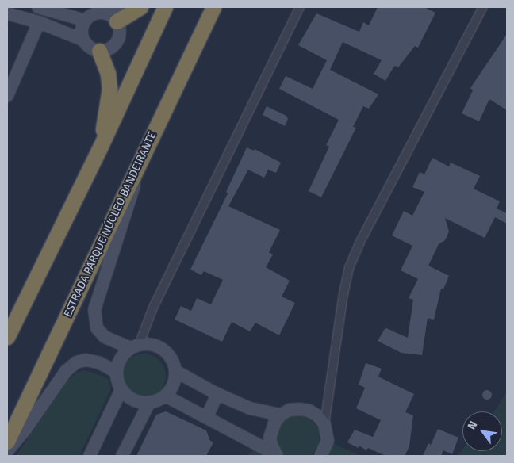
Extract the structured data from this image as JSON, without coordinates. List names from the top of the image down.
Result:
{
  "streets": {
    "highway": ["ESTRADA PARQUE NÚCLEO BANDEIRANTE"]
  },
  "north": "top left"
}
